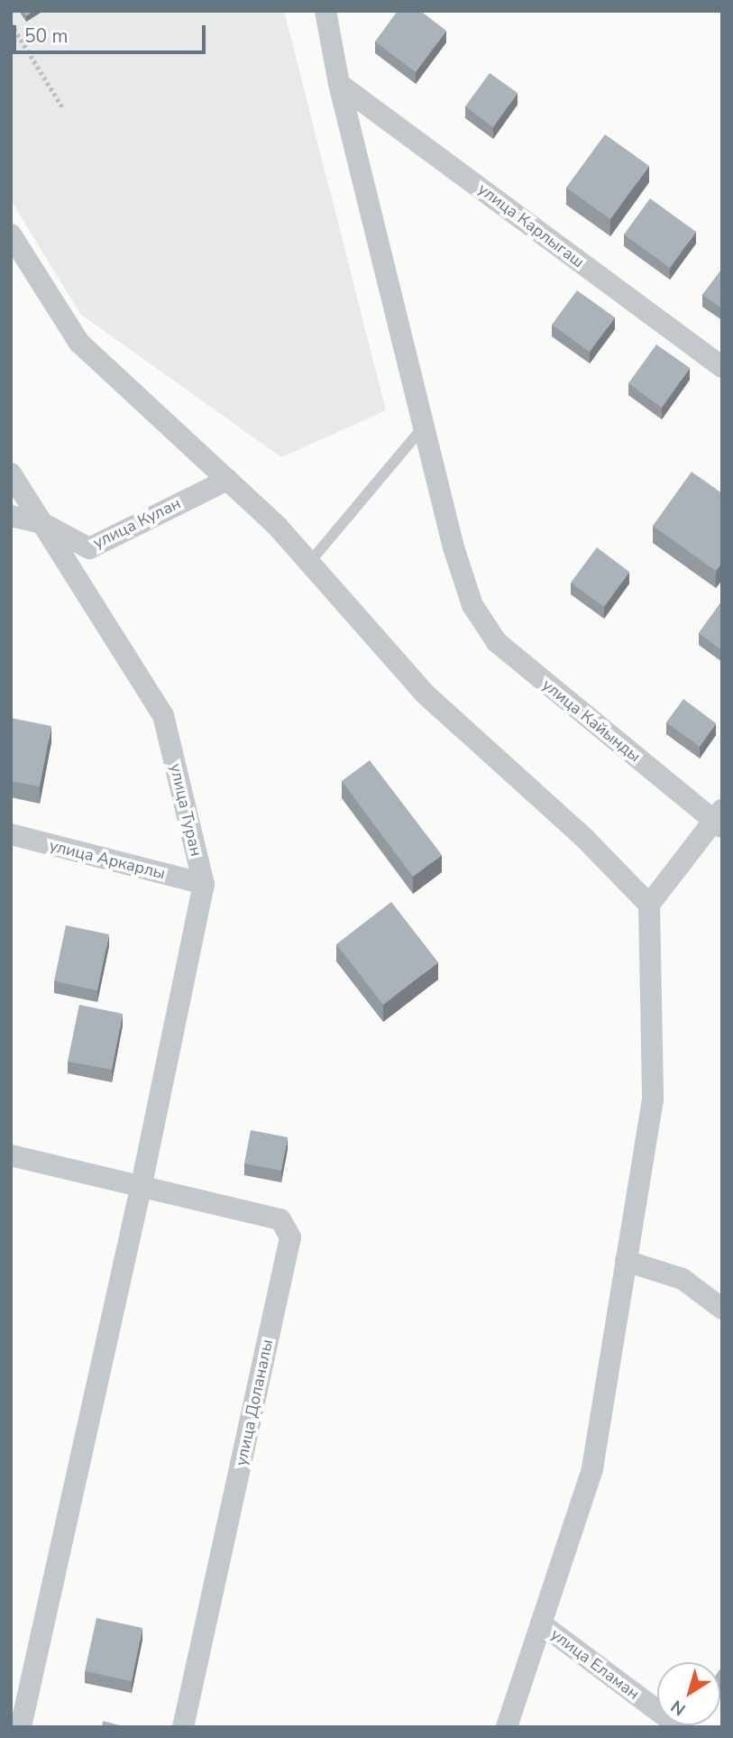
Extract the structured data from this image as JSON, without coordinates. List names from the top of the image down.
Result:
{
  "streets": {
    "street": [
      "улица Карлыгаш",
      "улица Кулан",
      "улица Кайынды",
      "улица Туран",
      "улица Аркарлы",
      "улица Доланалы",
      "улица Еламан"
    ]
  },
  "crossings": [
    ["улица Карлыгаш", "улица Кайынды"],
    ["улица Кулан", "улица Туран"],
    ["улица Туран", "улица Аркарлы"],
    ["улица Туран", "улица Доланалы"]
  ],
  "scale_bar": "50 m",
  "north": "bottom left"
}
